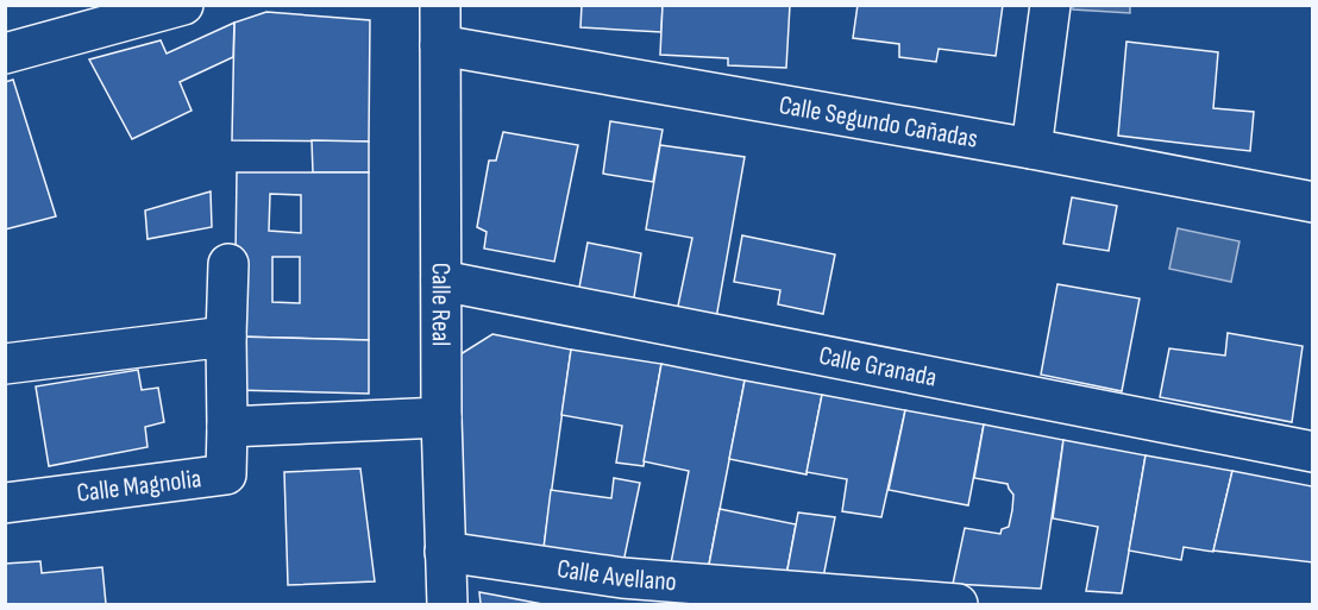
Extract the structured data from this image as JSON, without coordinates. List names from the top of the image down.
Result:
{
  "streets": {
    "street": [
      "Calle Segundo Cañadas",
      "Calle Real",
      "Calle Granada",
      "Calle Magnolia",
      "Calle Avellano"
    ]
  },
  "crossings": [
    ["Calle Segundo Cañadas", "Calle Real"],
    ["Calle Real", "Calle Granada"],
    ["Calle Real", "Calle Avellano"]
  ]
}
